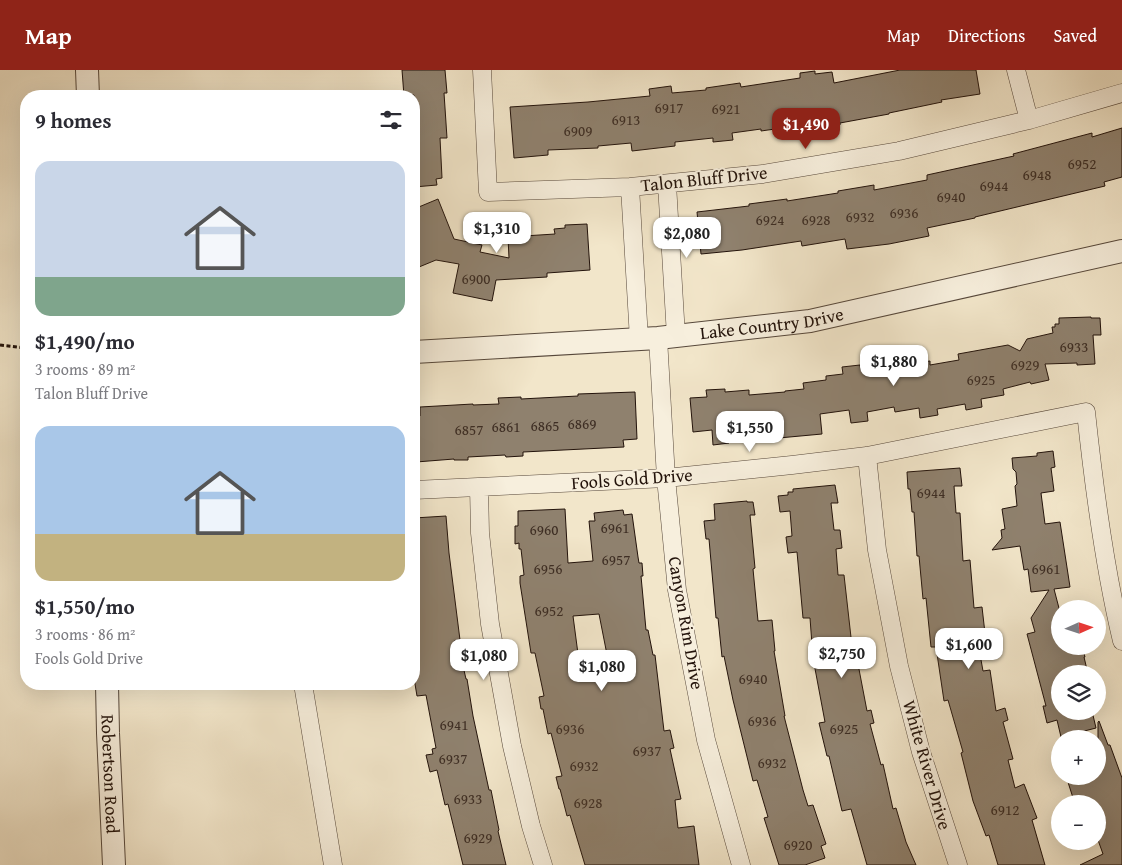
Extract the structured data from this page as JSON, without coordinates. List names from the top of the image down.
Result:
{
  "streets": {
    "street": [
      "Talon Bluff Drive",
      "Lake Country Drive",
      "Fools Gold Drive",
      "Canyon Rim Drive",
      "White River Drive",
      "Robertson Road"
    ]
  },
  "crossings": [
    ["Lake Country Drive", "Canyon Rim Drive"],
    ["Fools Gold Drive", "Canyon Rim Drive"],
    ["Fools Gold Drive", "White River Drive"]
  ],
  "house_numbers": [
    "6917",
    "6921",
    "6913",
    "6909",
    "6952",
    "6948",
    "6944",
    "6940",
    "6936",
    "6932",
    "6924",
    "6928",
    "6900",
    "6933",
    "6929",
    "6925",
    "6869",
    "6865",
    "6861",
    "6857",
    "6944",
    "6961",
    "6960",
    "6957",
    "6956",
    "6961",
    "6952",
    "6940",
    "6936",
    "6941",
    "6936",
    "6925",
    "6937",
    "6937",
    "6932",
    "6932",
    "6933",
    "6928",
    "6912",
    "6929",
    "6920"
  ],
  "north": "right",
  "page": {
    "header": "Map",
    "nav": ["Map", "Directions", "Saved"],
    "heading": "9 homes",
    "price": [
      "$1,490",
      "$1,310",
      "$2,080",
      "$1,880",
      "$1,550",
      "$1,600",
      "$2,750",
      "$1,080",
      "$1,080"
    ],
    "list": [
      {
        "name": "$1,490/mo",
        "note": "3 rooms · 89 m² · Talon Bluff Drive"
      },
      {
        "name": "$1,550/mo",
        "note": "3 rooms · 86 m² · Fools Gold Drive"
      }
    ],
    "map_buttons": ["+", "−"]
  }
}
